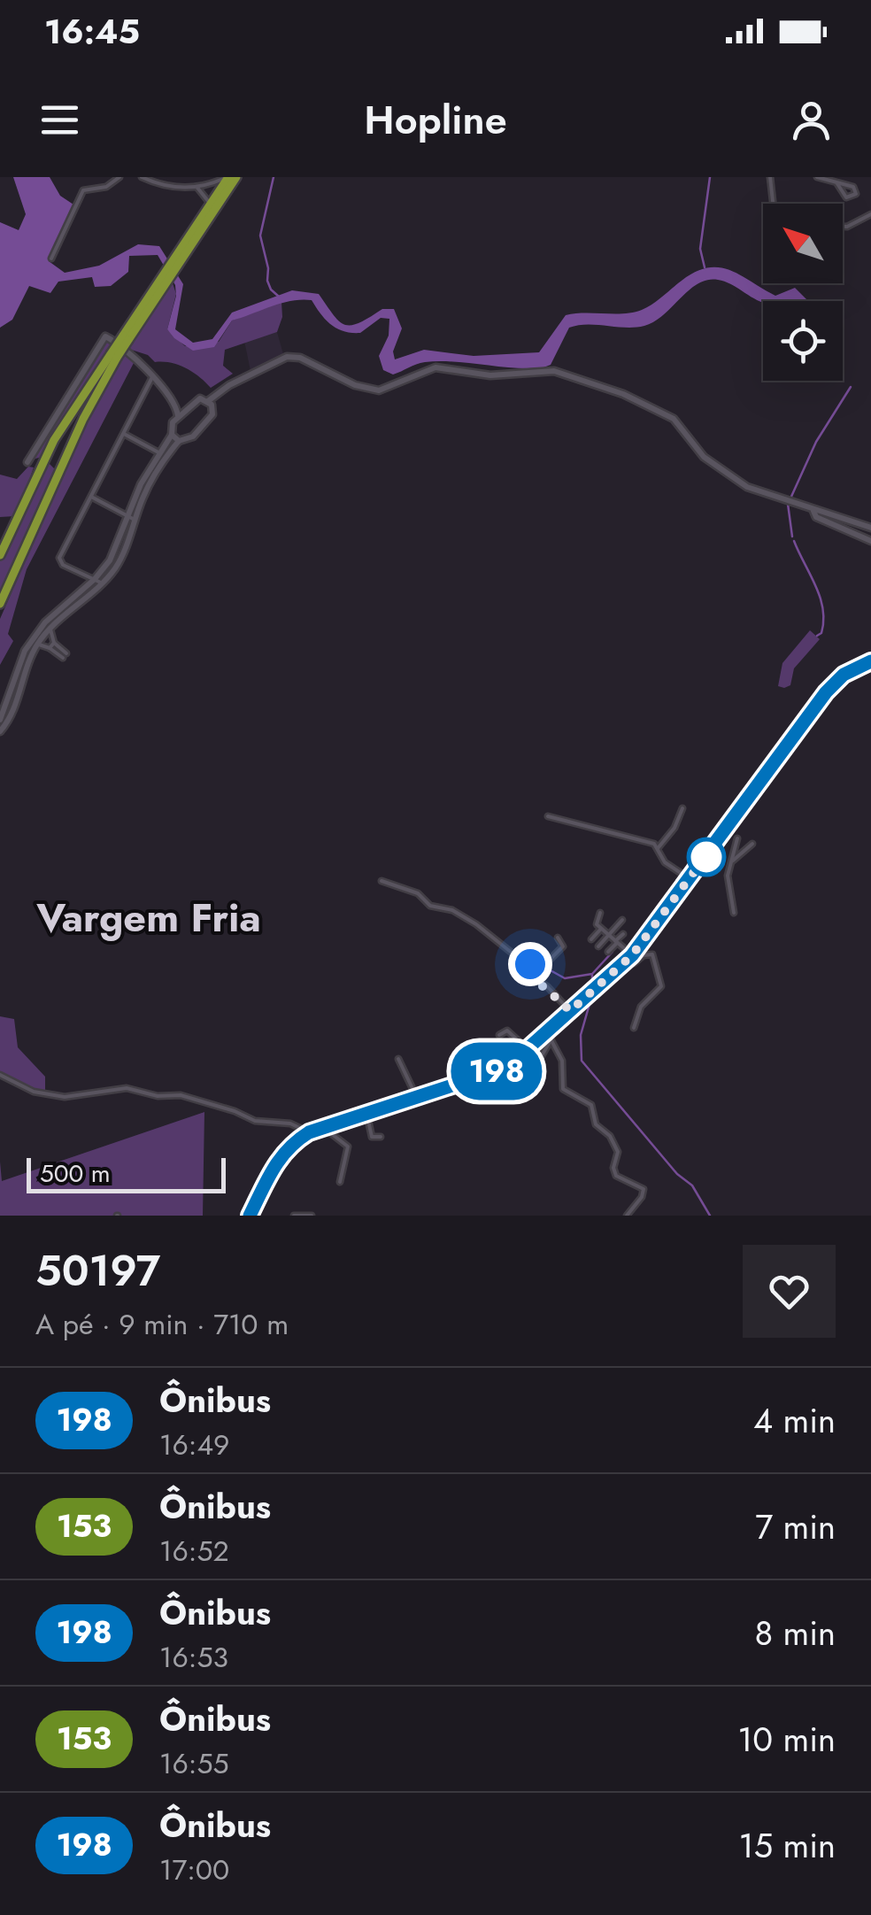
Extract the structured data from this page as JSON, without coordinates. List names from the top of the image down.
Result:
{
  "districts": ["Vargem Fria"],
  "lines": ["bus line 198"],
  "scale_bar": "500 m",
  "north": "top left",
  "page": {
    "status": "16:45",
    "header": "Hopline",
    "on_map": "198",
    "scale": "500 m",
    "heading": ["50197", "A pé · 9 min · 710 m"],
    "list": [
      {
        "mark": "198",
        "name": "Ônibus",
        "note": "16:49",
        "value": "4 min"
      },
      {
        "mark": "153",
        "name": "Ônibus",
        "note": "16:52",
        "value": "7 min"
      },
      {
        "mark": "198",
        "name": "Ônibus",
        "note": "16:53",
        "value": "8 min"
      },
      {
        "mark": "153",
        "name": "Ônibus",
        "note": "16:55",
        "value": "10 min"
      },
      {
        "mark": "198",
        "name": "Ônibus",
        "note": "17:00",
        "value": "15 min"
      }
    ]
  }
}
